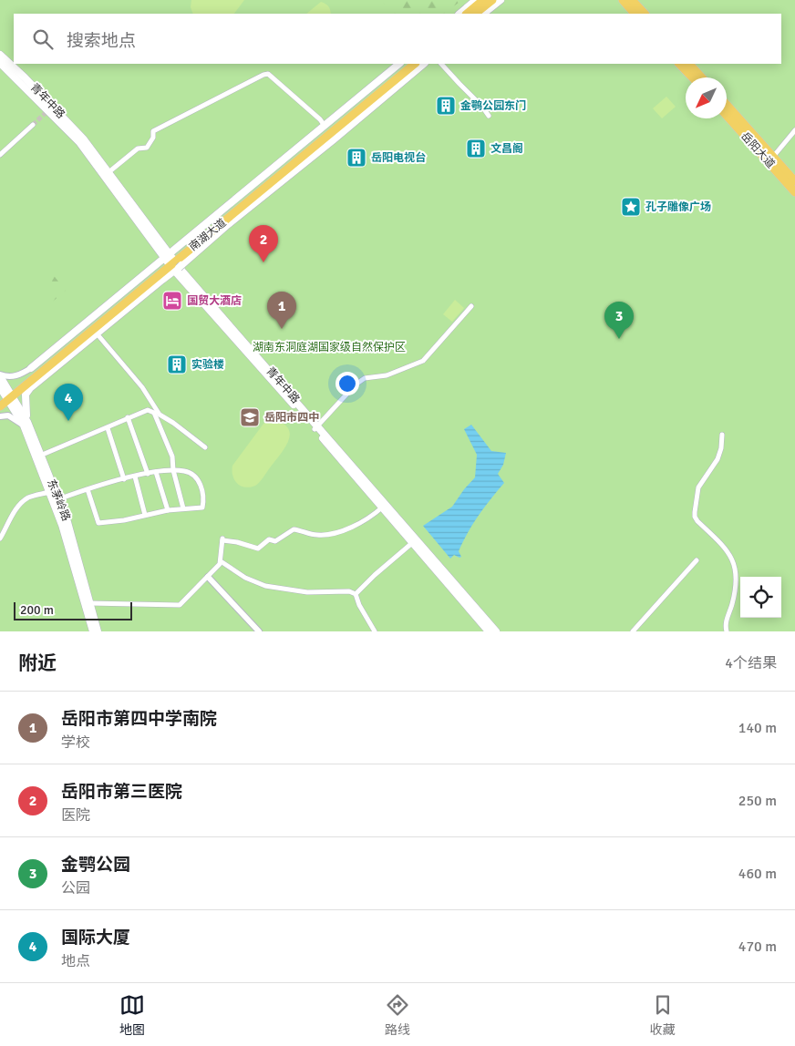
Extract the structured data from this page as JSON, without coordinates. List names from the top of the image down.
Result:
{
  "streets": {
    "main road": [
      "青年中路",
      "岳阳大道",
      "南湖大道",
      "东茅岭路"
    ]
  },
  "crossings": [
    ["青年中路", "南湖大道"],
    ["南湖大道", "东茅岭路"]
  ],
  "parks": ["湖南东洞庭湖国家级自然保护区"],
  "places": {
    "building": [
      "金鹗公园东门",
      "文昌阁",
      "岳阳电视台",
      "实验楼"
    ],
    "place": ["孔子雕像广场"],
    "hotel": ["国贸大酒店"],
    "school or university": ["岳阳市四中"]
  },
  "scale_bar": "200 m",
  "north": "bottom left",
  "page": {
    "search": "搜索地点",
    "pins": [
      "2",
      "1",
      "3",
      "4"
    ],
    "scale": "200 m",
    "heading": ["附近", "4个结果"],
    "list": [
      {
        "mark": "1",
        "name": "岳阳市第四中学南院",
        "note": "学校",
        "value": "140 m"
      },
      {
        "mark": "2",
        "name": "岳阳市第三医院",
        "note": "医院",
        "value": "250 m"
      },
      {
        "mark": "3",
        "name": "金鹗公园",
        "note": "公园",
        "value": "460 m"
      },
      {
        "mark": "4",
        "name": "国际大厦",
        "note": "地点",
        "value": "470 m"
      }
    ],
    "nav": ["地图", "路线", "收藏"]
  }
}
